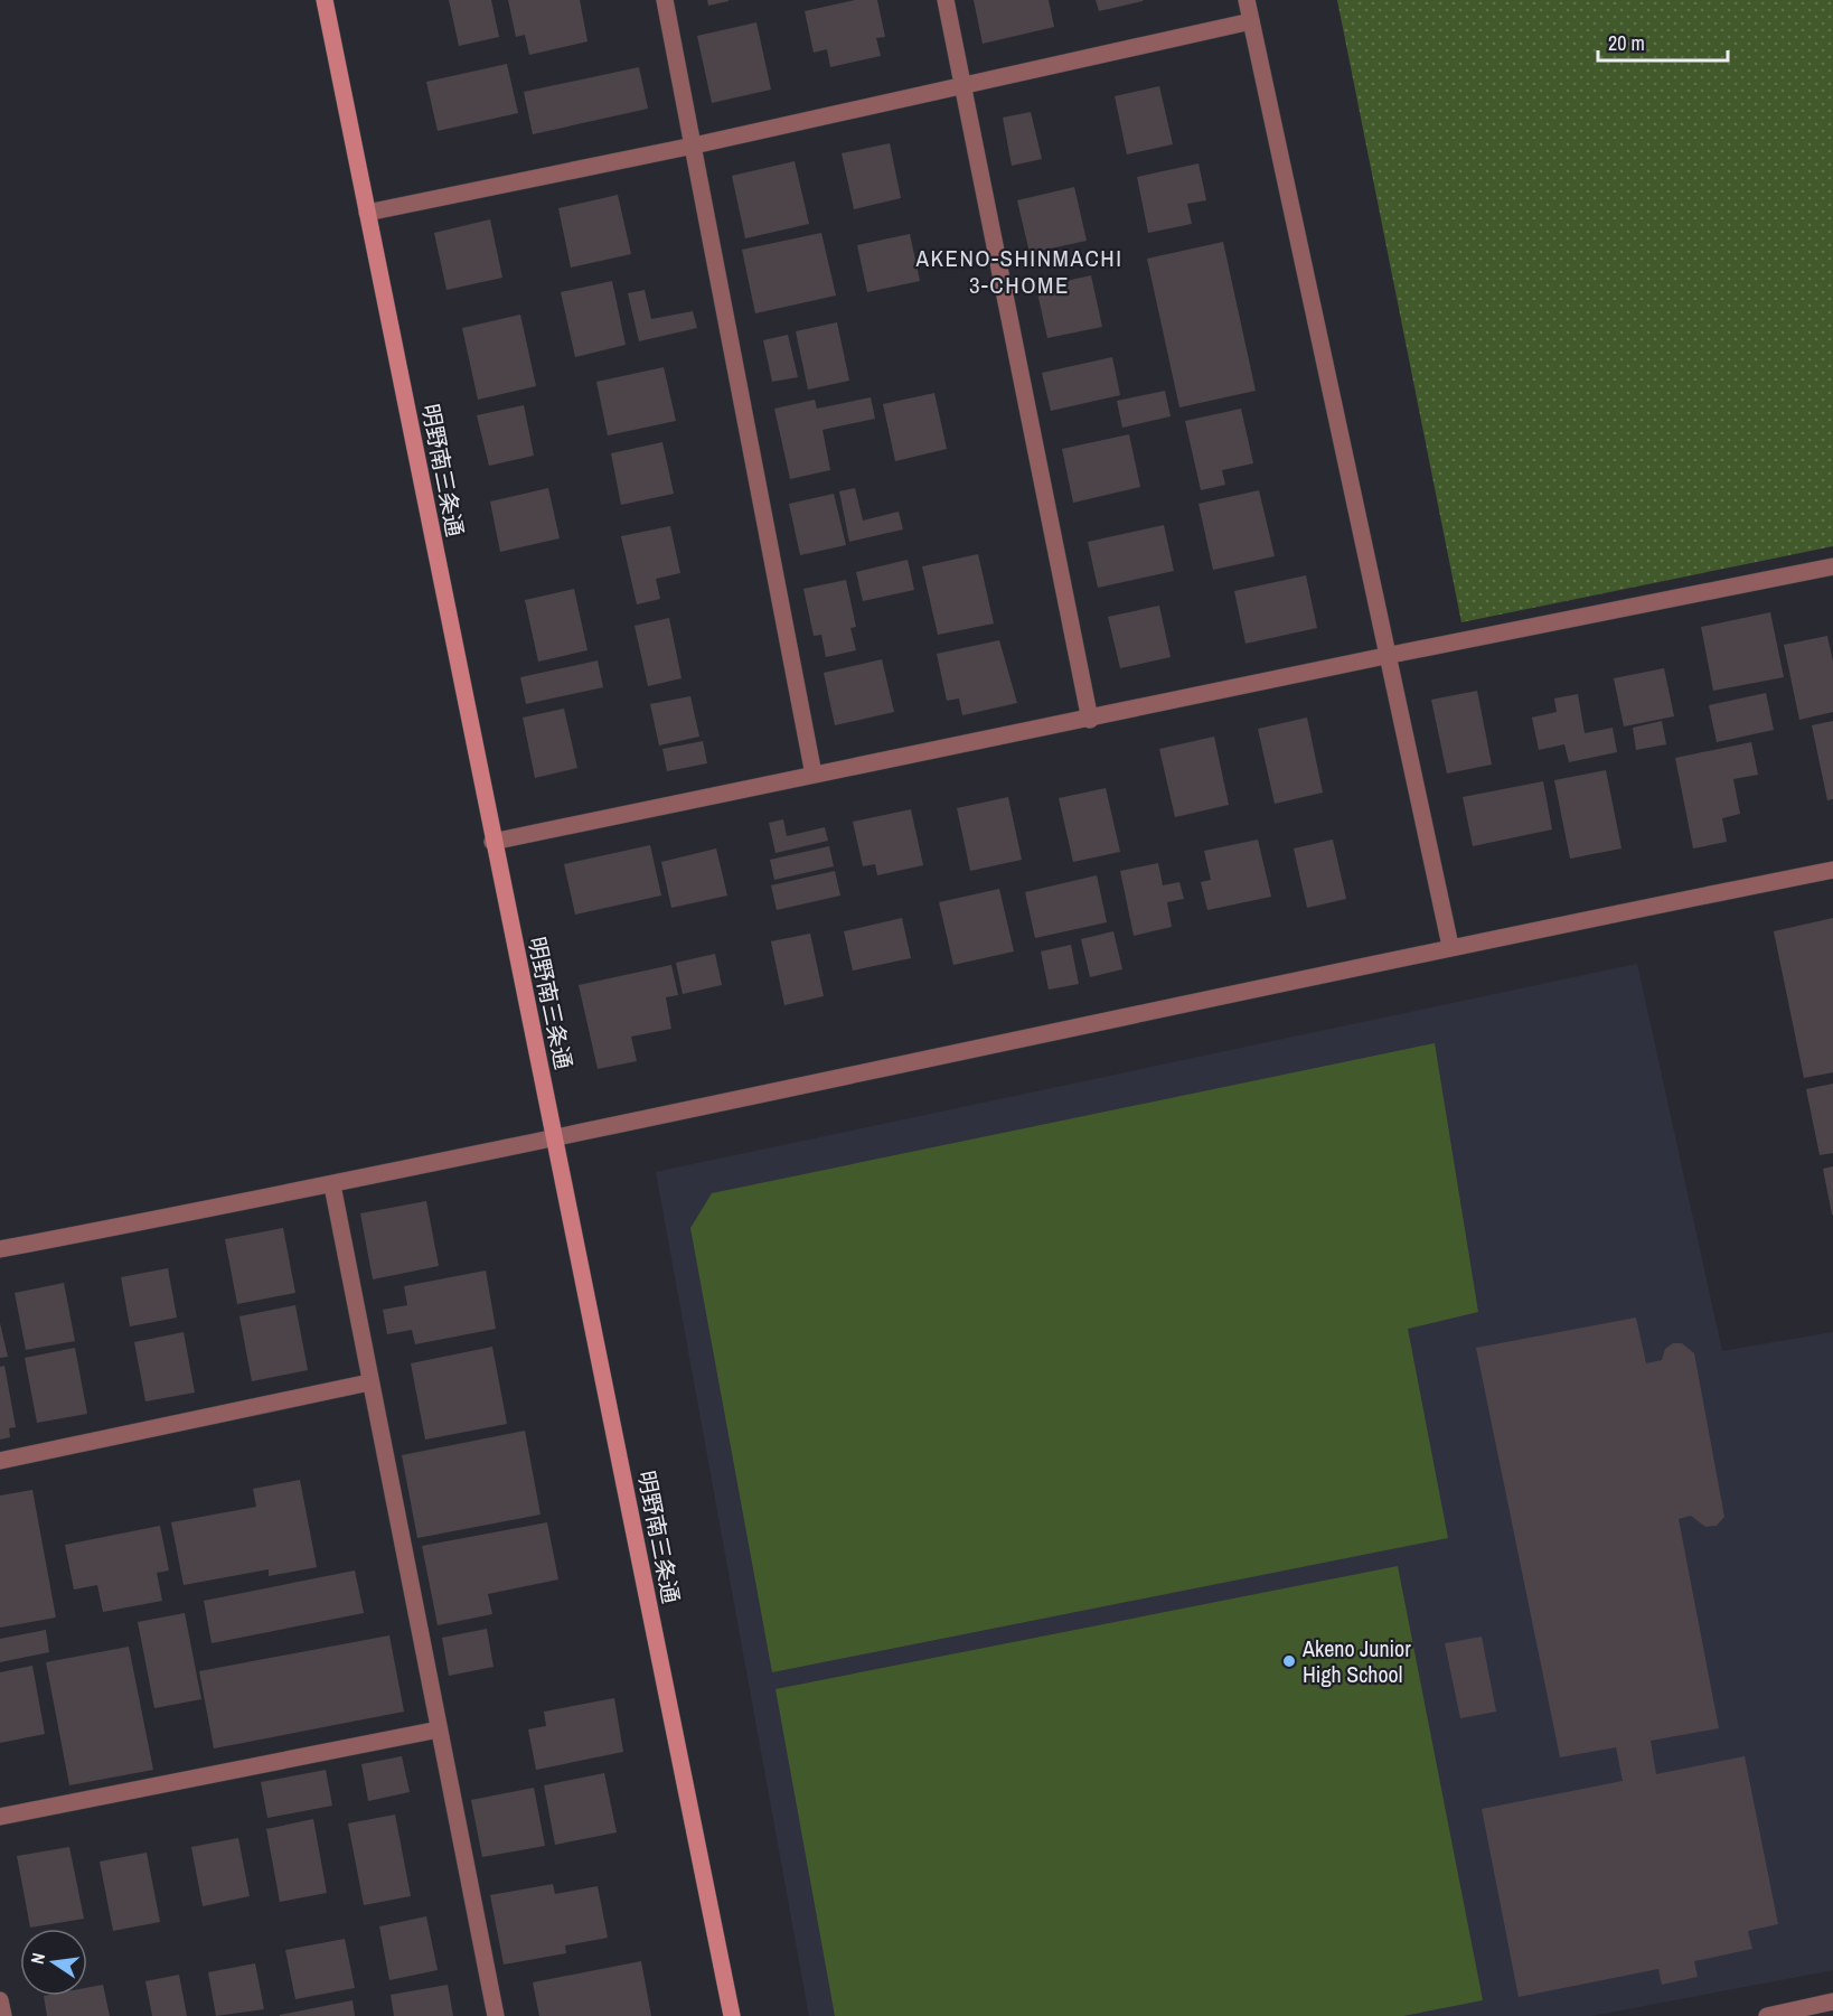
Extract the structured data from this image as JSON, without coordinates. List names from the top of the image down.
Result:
{
  "streets": {
    "street": ["明野南三条通"]
  },
  "districts": ["AKENO-SHINMACHI 3-CHOME"],
  "places": ["Akeno Junior High School"],
  "scale_bar": "20 m",
  "north": "left"
}
